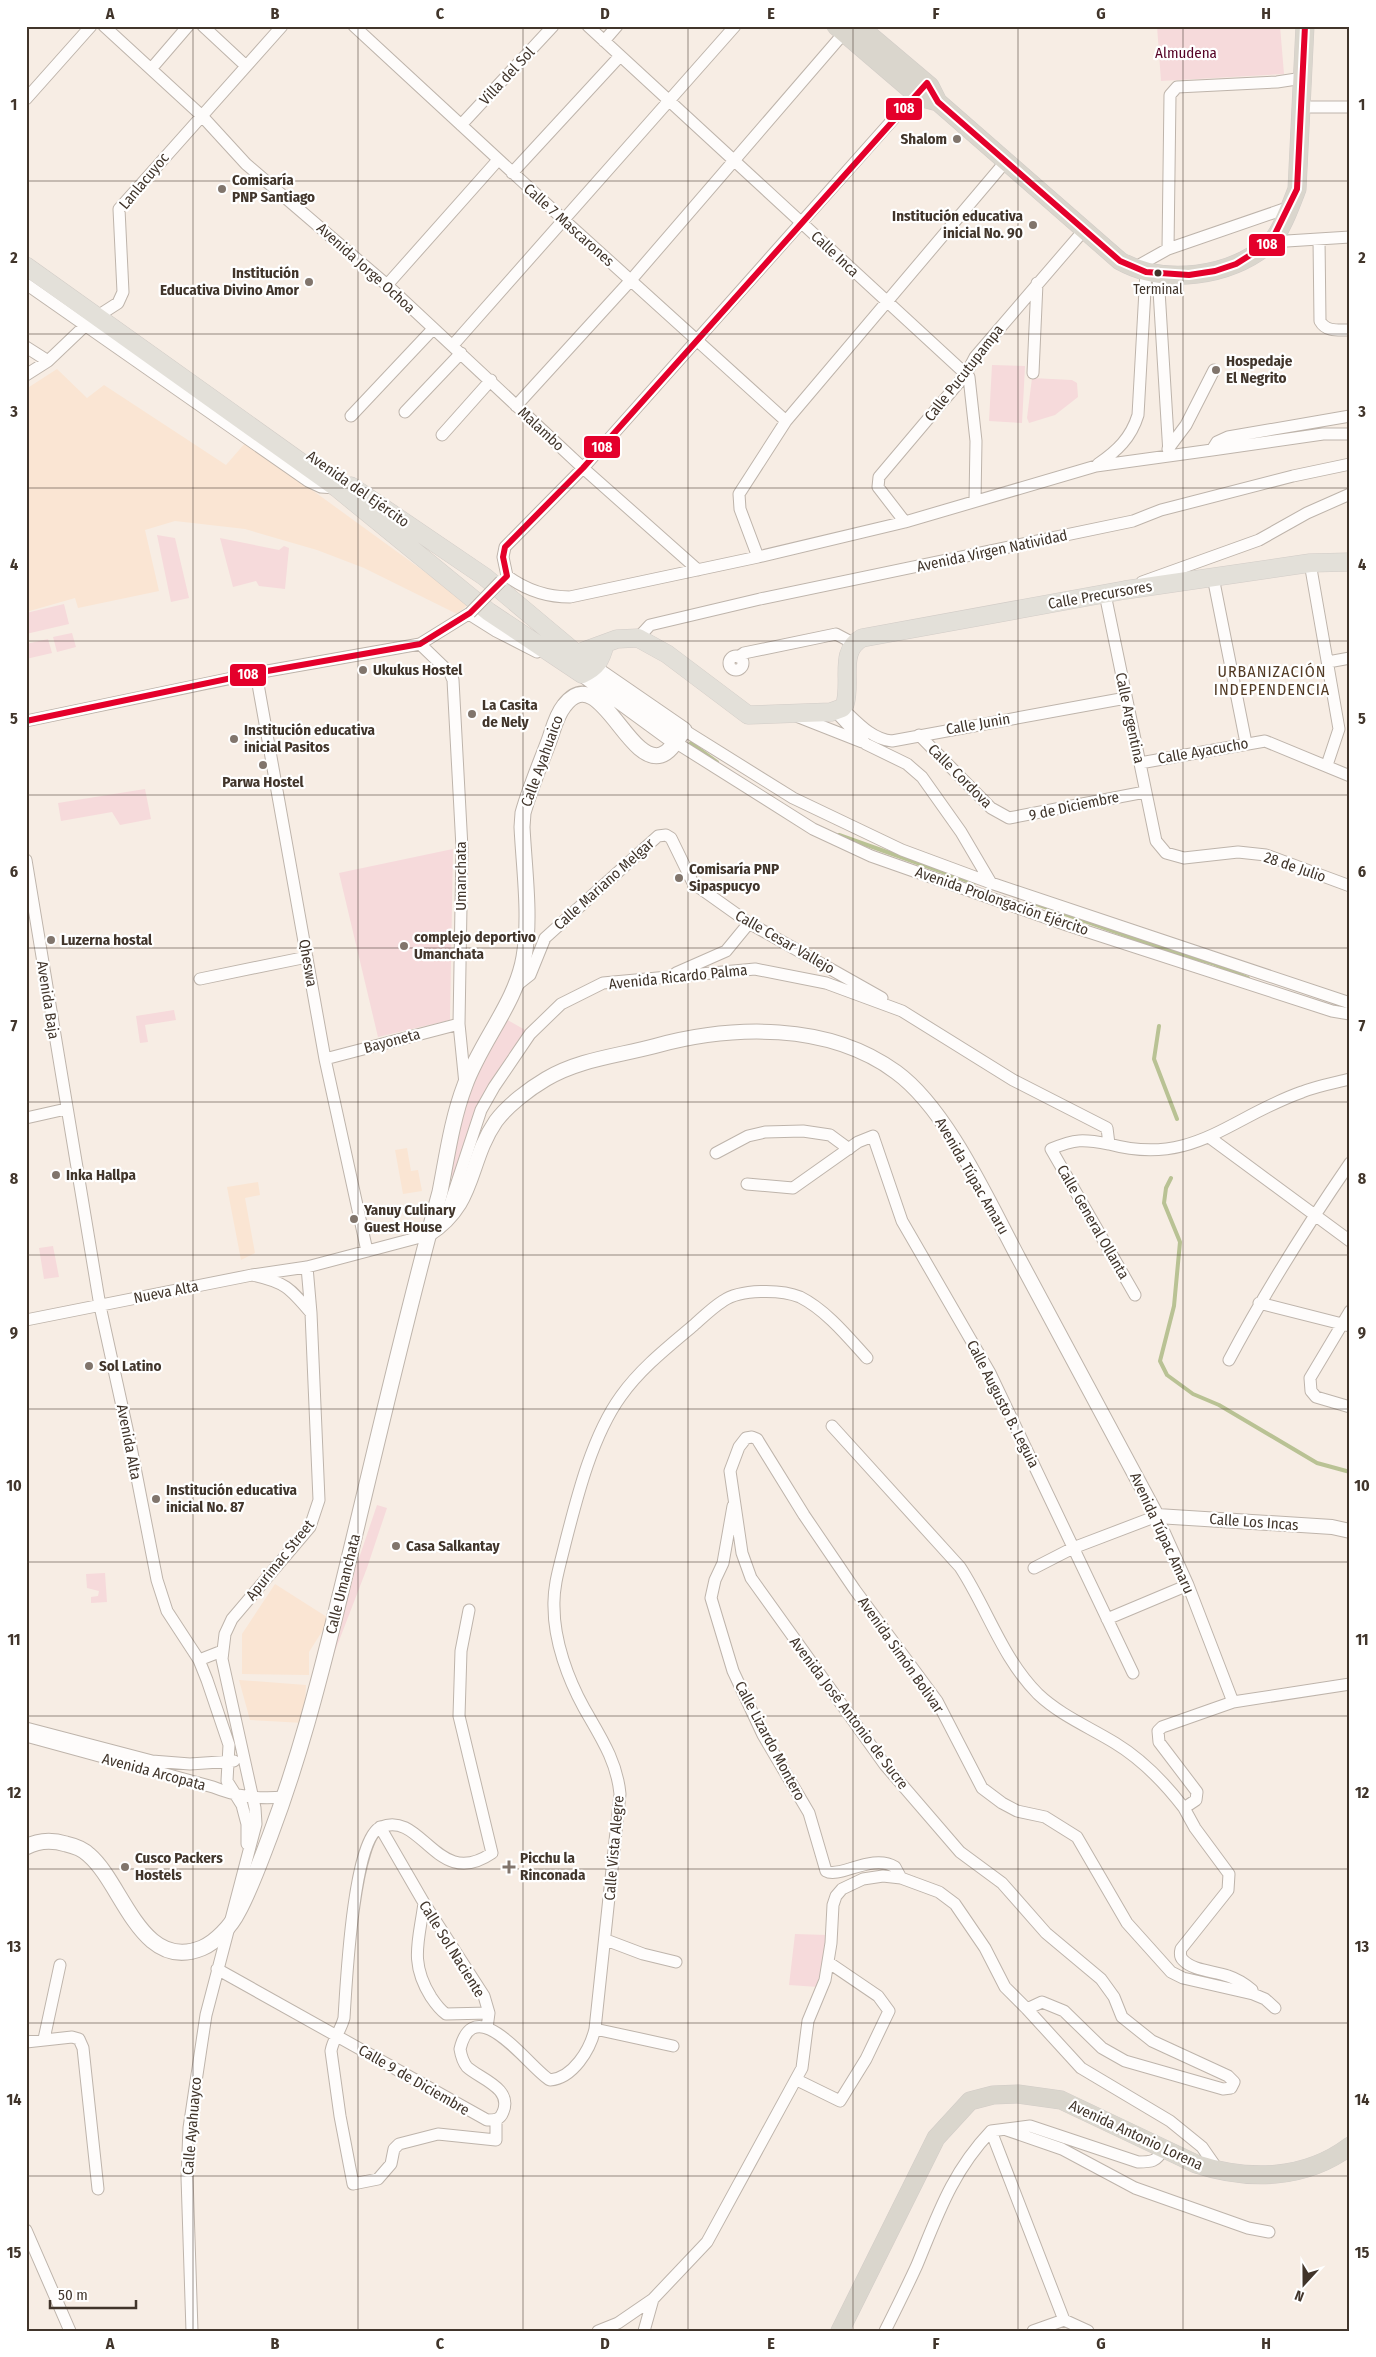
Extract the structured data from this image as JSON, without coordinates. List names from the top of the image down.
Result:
{
  "streets": {
    "highway": ["Avenida Antonio Lorena"],
    "main road": [
      "Avenida del Ejército",
      "Calle Precursores",
      "Calle Ayahuaico",
      "Umanchata",
      "Calle Umanchata"
    ],
    "street": [
      "Villa del Sol",
      "Lanlacuyoc",
      "Calle 7 Mascarones",
      "Calle Inca",
      "Avenida Jorge Ochoa",
      "Calle Pucutupampa",
      "Malambo",
      "Avenida Virgen Natividad",
      "Calle Argentina",
      "Calle Junin",
      "Calle Ayacucho",
      "Calle Cordova",
      "9 de Diciembre",
      "28 de Julio",
      "Calle Mariano Melgar",
      "Avenida Prolongación Ejército",
      "Calle Cesar Vallejo",
      "Qheswa",
      "Avenida Ricardo Palma",
      "Avenida Baja",
      "Bayoneta",
      "Avenida Túpac Amaru",
      "Calle General Ollanta",
      "Nueva Alta",
      "Calle Augusto B. Leguia",
      "Avenida Alta",
      "Calle Los Incas",
      "Apurimac Street",
      "Avenida Simón Bolivar",
      "Avenida José Antonio de Sucre",
      "Calle Lizardo Montero",
      "Avenida Arcopata",
      "Calle Vista Alegre",
      "Calle Sol Naciente",
      "Calle 9 de Diciembre",
      "Calle Ayahuayco"
    ]
  },
  "crossings": [
    ["Villa del Sol", "Calle 7 Mascarones"],
    ["Lanlacuyoc", "Avenida Jorge Ochoa"],
    ["Lanlacuyoc", "Avenida del Ejército"],
    ["Calle Inca", "Calle Pucutupampa"],
    ["Avenida Jorge Ochoa", "Malambo"],
    ["Avenida del Ejército", "Calle Ayahuaico"],
    ["Avenida del Ejército", "Avenida Prolongación Ejército"],
    ["Calle Precursores", "Calle Argentina"],
    ["Calle Argentina", "Calle Junin"],
    ["Calle Argentina", "Calle Ayacucho"],
    ["Calle Argentina", "9 de Diciembre"],
    ["Calle Argentina", "28 de Julio"],
    ["Calle Junin", "Calle Cordova"],
    ["Calle Ayahuaico", "Umanchata"],
    ["Calle Ayahuaico", "Calle Mariano Melgar"],
    ["Calle Ayahuaico", "Avenida Prolongación Ejército"],
    ["Calle Cordova", "9 de Diciembre"],
    ["Umanchata", "Bayoneta"],
    ["Umanchata", "Avenida Túpac Amaru"],
    ["Umanchata", "Nueva Alta"],
    ["Umanchata", "Calle Umanchata"],
    ["Calle Mariano Melgar", "Calle Cesar Vallejo"],
    ["Calle Cesar Vallejo", "Avenida Ricardo Palma"],
    ["Qheswa", "Bayoneta"],
    ["Qheswa", "Nueva Alta"],
    ["Avenida Ricardo Palma", "Avenida Túpac Amaru"],
    ["Avenida Ricardo Palma", "Calle General Ollanta"],
    ["Avenida Baja", "Avenida Alta"],
    ["Avenida Túpac Amaru", "Nueva Alta"],
    ["Avenida Túpac Amaru", "Calle Los Incas"],
    ["Avenida Túpac Amaru", "Calle Umanchata"],
    ["Nueva Alta", "Avenida Alta"],
    ["Nueva Alta", "Apurimac Street"],
    ["Nueva Alta", "Calle Umanchata"],
    ["Avenida Alta", "Apurimac Street"],
    ["Avenida Alta", "Avenida Arcopata"],
    ["Apurimac Street", "Calle Umanchata"],
    ["Apurimac Street", "Avenida Arcopata"],
    ["Apurimac Street", "Calle Ayahuayco"],
    ["Calle Umanchata", "Avenida Arcopata"],
    ["Calle Umanchata", "Calle Ayahuayco"],
    ["Avenida Simón Bolivar", "Calle Lizardo Montero"],
    ["Calle Vista Alegre", "Calle Sol Naciente"],
    ["Calle 9 de Diciembre", "Calle Ayahuayco"]
  ],
  "districts": ["URBANIZACIÓN INDEPENDENCIA"],
  "parks": ["Almudena"],
  "places": {
    "other": [
      "Shalom",
      "Comisaría PNP Santiago",
      "Institución educativa inicial No. 90",
      "Terminal",
      "Institución Educativa Divino Amor",
      "Hospedaje El Negrito",
      "Ukukus Hostel",
      "La Casita de Nely",
      "Institución educativa inicial Pasitos",
      "Parwa Hostel",
      "Comisaría PNP Sipaspucyo",
      "Luzerna hostal",
      "complejo deportivo Umanchata",
      "Inka Hallpa",
      "Yanuy Culinary Guest House",
      "Sol Latino",
      "Institución educativa inicial No. 87",
      "Casa Salkantay",
      "Cusco Packers Hostels"
    ],
    "health": ["Picchu la Rinconada"]
  },
  "lines": ["transit line 108"],
  "scale_bar": "50 m",
  "north": "bottom",
  "grid": {
    "columns": [
      "A",
      "B",
      "C",
      "D",
      "E",
      "F",
      "G",
      "H"
    ],
    "rows": [
      "1",
      "2",
      "3",
      "4",
      "5",
      "6",
      "7",
      "8",
      "9",
      "10",
      "11",
      "12",
      "13",
      "14",
      "15"
    ]
  }
}
